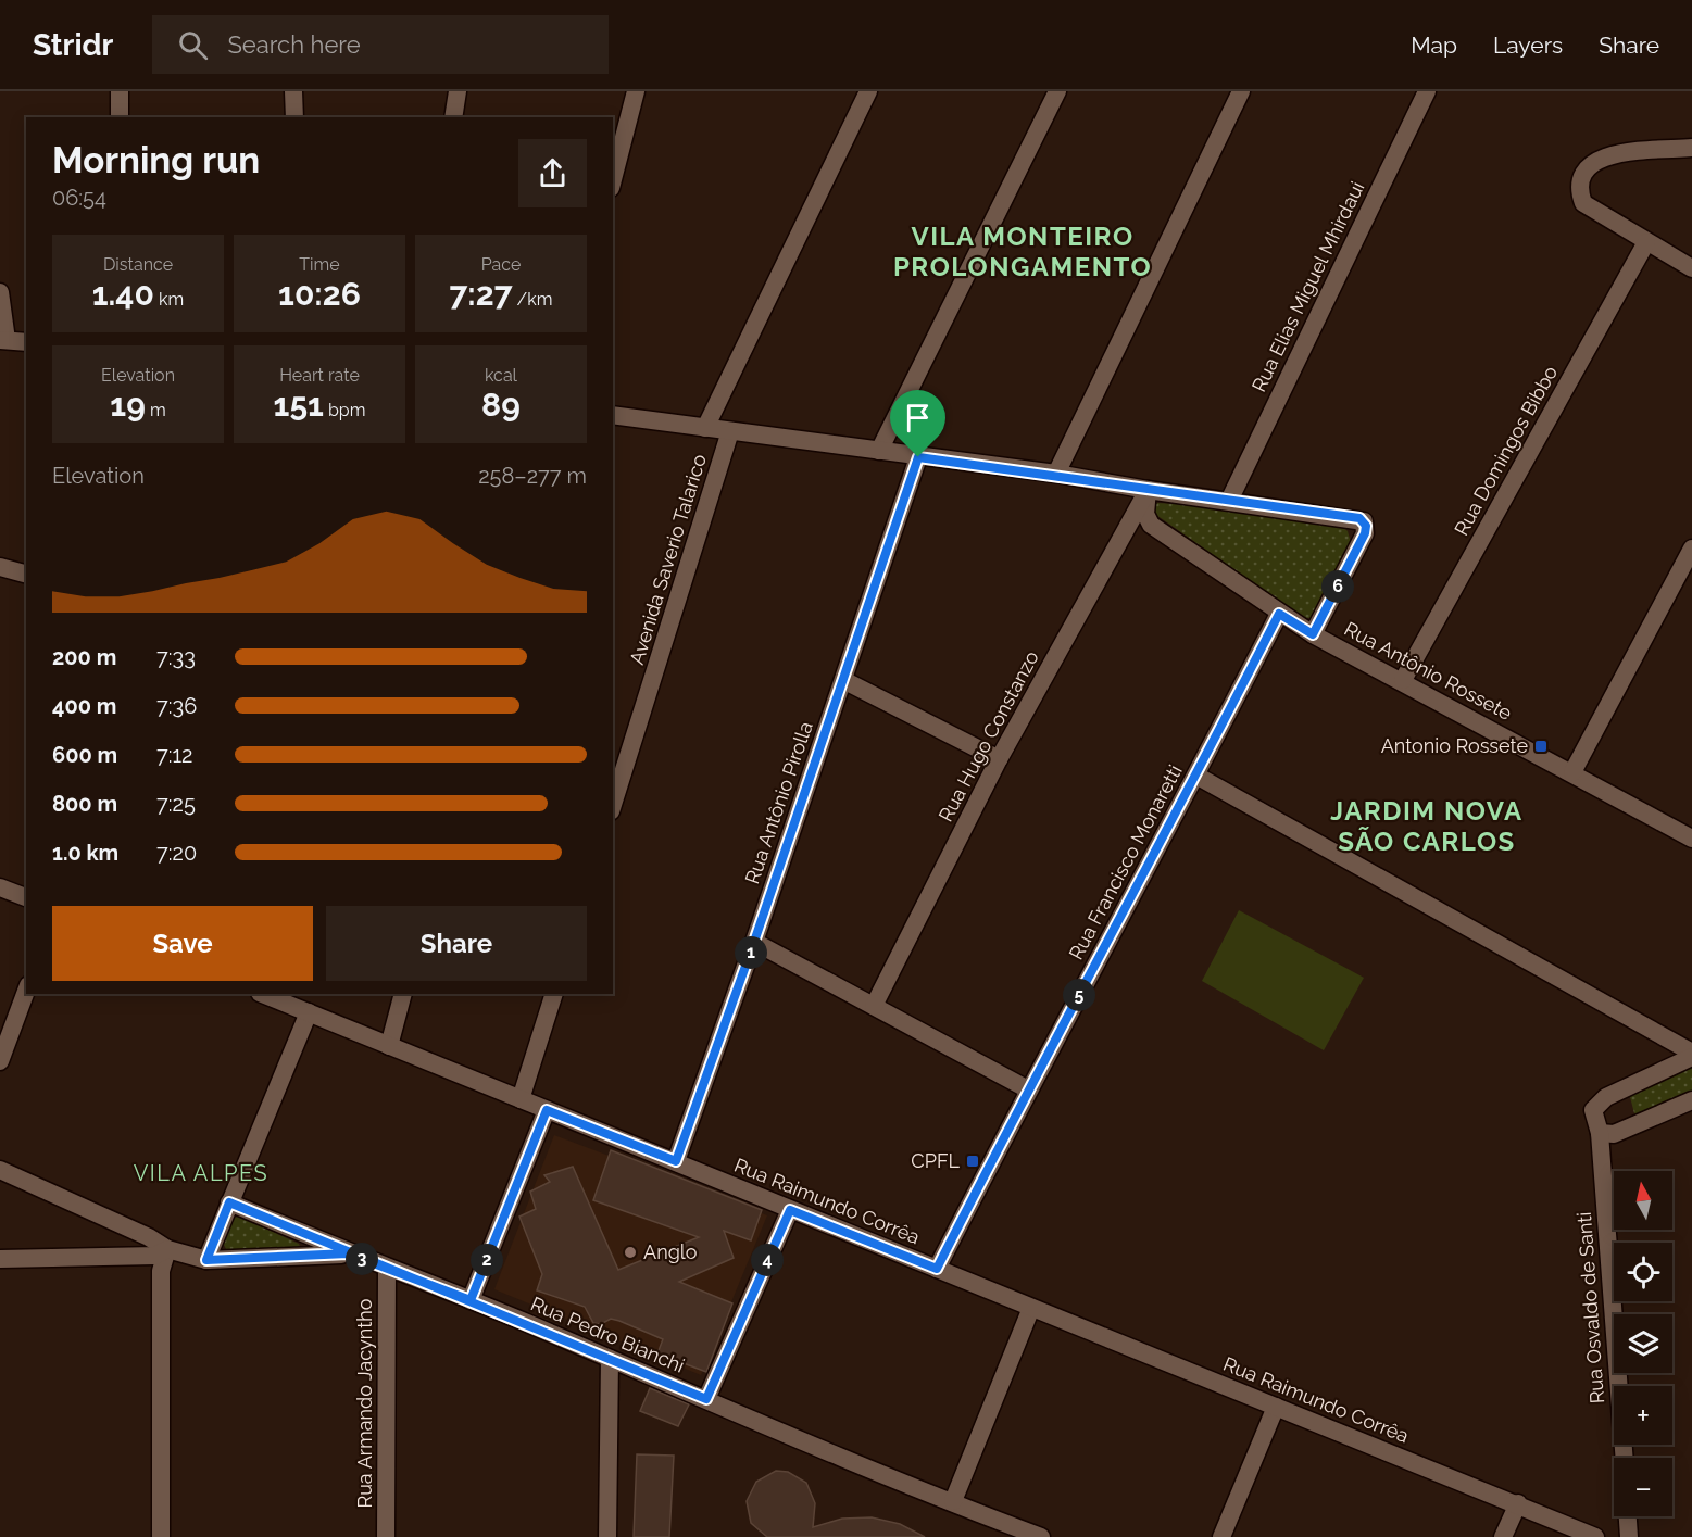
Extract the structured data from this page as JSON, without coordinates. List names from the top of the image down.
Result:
{
  "streets": {
    "street": [
      "Rua Elias Miguel Mhirdaui",
      "Rua Domingos Bibbo",
      "Avenida Saverio Talarico",
      "Rua Antônio Rossete",
      "Rua Hugo Constanzo",
      "Rua Antônio Pirolla",
      "Rua Francisco Monaretti",
      "Rua Raimundo Corrêa",
      "Rua Osvaldo de Santi",
      "Rua Pedro Bianchi",
      "Rua Armando Jacyntho"
    ]
  },
  "crossings": [
    ["Rua Domingos Bibbo", "Rua Antônio Rossete"],
    ["Rua Antônio Rossete", "Rua Hugo Constanzo"],
    ["Rua Antônio Rossete", "Rua Francisco Monaretti"],
    ["Rua Antônio Pirolla", "Rua Raimundo Corrêa"],
    ["Rua Francisco Monaretti", "Rua Raimundo Corrêa"],
    ["Rua Pedro Bianchi", "Rua Armando Jacyntho"]
  ],
  "districts": ["VILA MONTEIRO PROLONGAMENTO", "JARDIM NOVA SÃO CARLOS", "VILA ALPES"],
  "places": {
    "transit": ["Antonio Rossete", "CPFL"],
    "other": ["Anglo"]
  },
  "north": "top",
  "page": {
    "header": "Stridr",
    "search": "Search here",
    "nav": ["Map", "Layers", "Share"],
    "heading": ["Morning run", "06:54"],
    "stats": [
      ["Distance", "1.40 km"],
      ["Time", "10:26"],
      ["Pace", "7:27 /km"],
      ["Elevation", "19 m"],
      ["Heart rate", "151 bpm"],
      ["kcal", "89"]
    ],
    "chart": ["Elevation", "258–277 m"],
    "pins": [
      "6",
      "1",
      "5",
      "3",
      "2",
      "4"
    ],
    "list": [
      {
        "name": "200 m",
        "note": "7:33"
      },
      {
        "name": "400 m",
        "note": "7:36"
      },
      {
        "name": "600 m",
        "note": "7:12"
      },
      {
        "name": "800 m",
        "note": "7:25"
      },
      {
        "name": "1.0 km",
        "note": "7:20"
      }
    ],
    "buttons": ["Save", "Share"],
    "map_buttons": ["+", "−"]
  }
}
